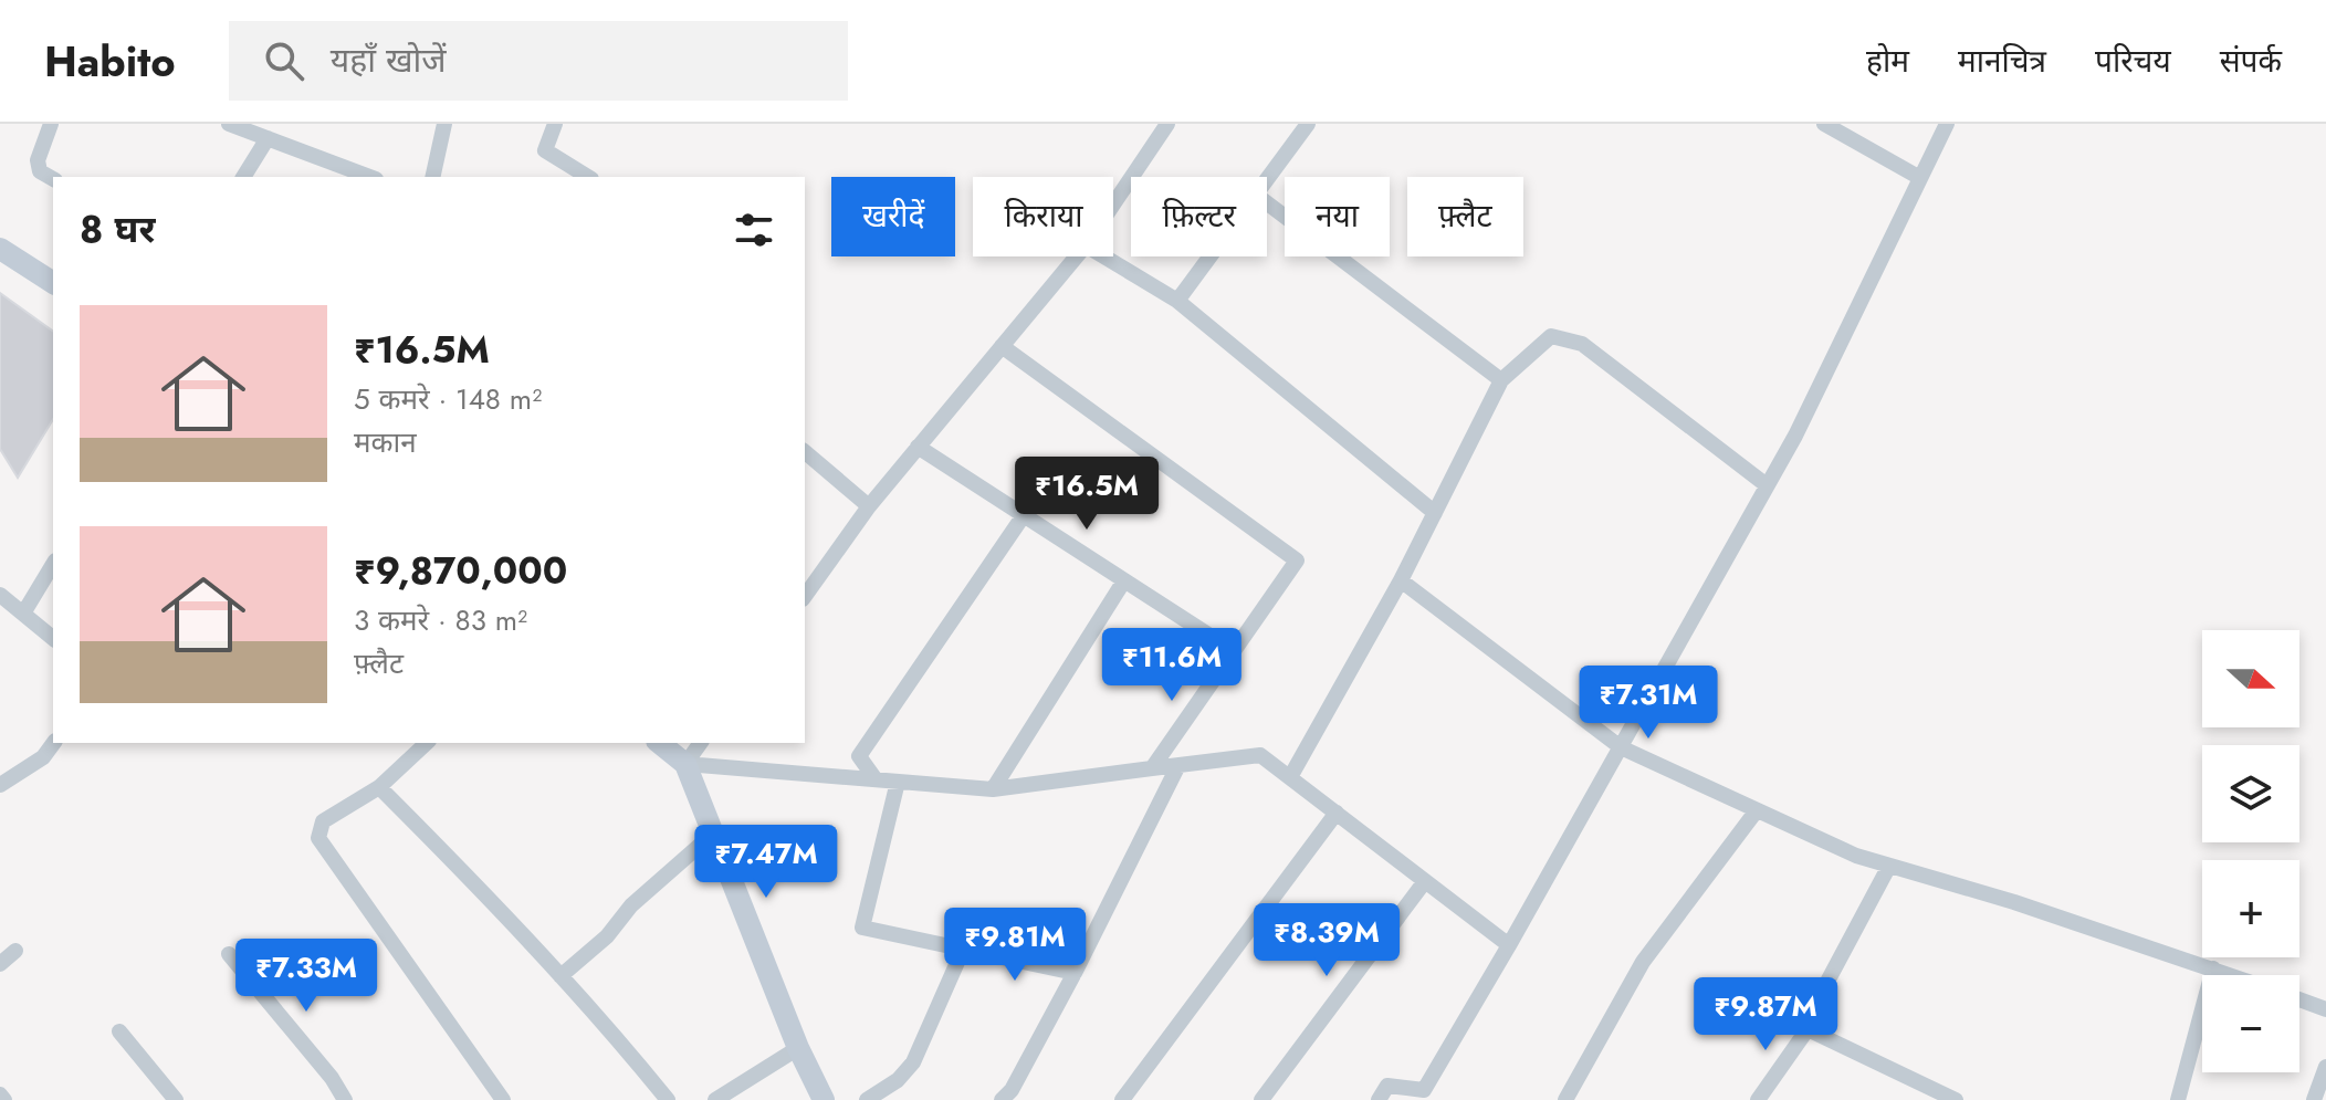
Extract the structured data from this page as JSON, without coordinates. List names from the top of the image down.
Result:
{
  "north": "right",
  "page": {
    "header": "Habito",
    "search": "यहाँ खोजें",
    "nav": [
      "होम",
      "मानचित्र",
      "परिचय",
      "संपर्क"
    ],
    "chip": [
      "खरीदें",
      "किराया",
      "फ़िल्टर",
      "नया",
      "फ़्लैट"
    ],
    "heading": "8 घर",
    "list": [
      {
        "name": "₹16.5M",
        "note": "5 कमरे · 148 m² · मकान"
      },
      {
        "name": "₹9,870,000",
        "note": "3 कमरे · 83 m² · फ़्लैट"
      }
    ],
    "price": [
      "₹16.5M",
      "₹11.6M",
      "₹7.31M",
      "₹7.47M",
      "₹8.39M",
      "₹9.81M",
      "₹7.33M",
      "₹9.87M"
    ],
    "map_buttons": ["+", "−"]
  }
}
